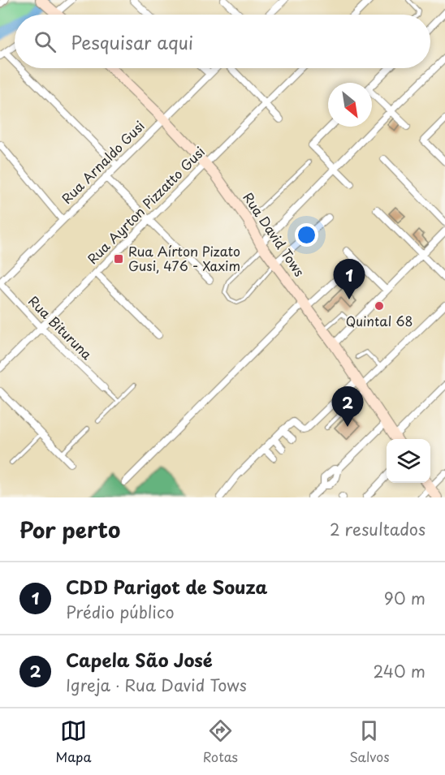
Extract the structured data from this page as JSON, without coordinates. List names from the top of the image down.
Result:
{
  "streets": {
    "street": [
      "Rua Arnaldo Gusi",
      "Rua Ayrton Pizzatto Gusi",
      "Rua David Tows",
      "Rua Bituruna"
    ]
  },
  "crossings": [
    ["Rua Arnaldo Gusi", "Rua David Tows"],
    ["Rua Arnaldo Gusi", "Rua Bituruna"],
    ["Rua Ayrton Pizzatto Gusi", "Rua David Tows"],
    ["Rua Ayrton Pizzatto Gusi", "Rua Bituruna"]
  ],
  "places": {
    "transit": ["Rua Aírton Pizato Gusi, 476 - Xaxim"],
    "other": ["Quintal 68"]
  },
  "north": "bottom right",
  "page": {
    "search": "Pesquisar aqui",
    "pins": ["1", "2"],
    "heading": ["Por perto", "2 resultados"],
    "list": [
      {
        "mark": "1",
        "name": "CDD Parigot de Souza",
        "note": "Prédio público",
        "value": "90 m"
      },
      {
        "mark": "2",
        "name": "Capela São José",
        "note": "Igreja · Rua David Tows",
        "value": "240 m"
      }
    ],
    "nav": ["Mapa", "Rotas", "Salvos"]
  }
}
